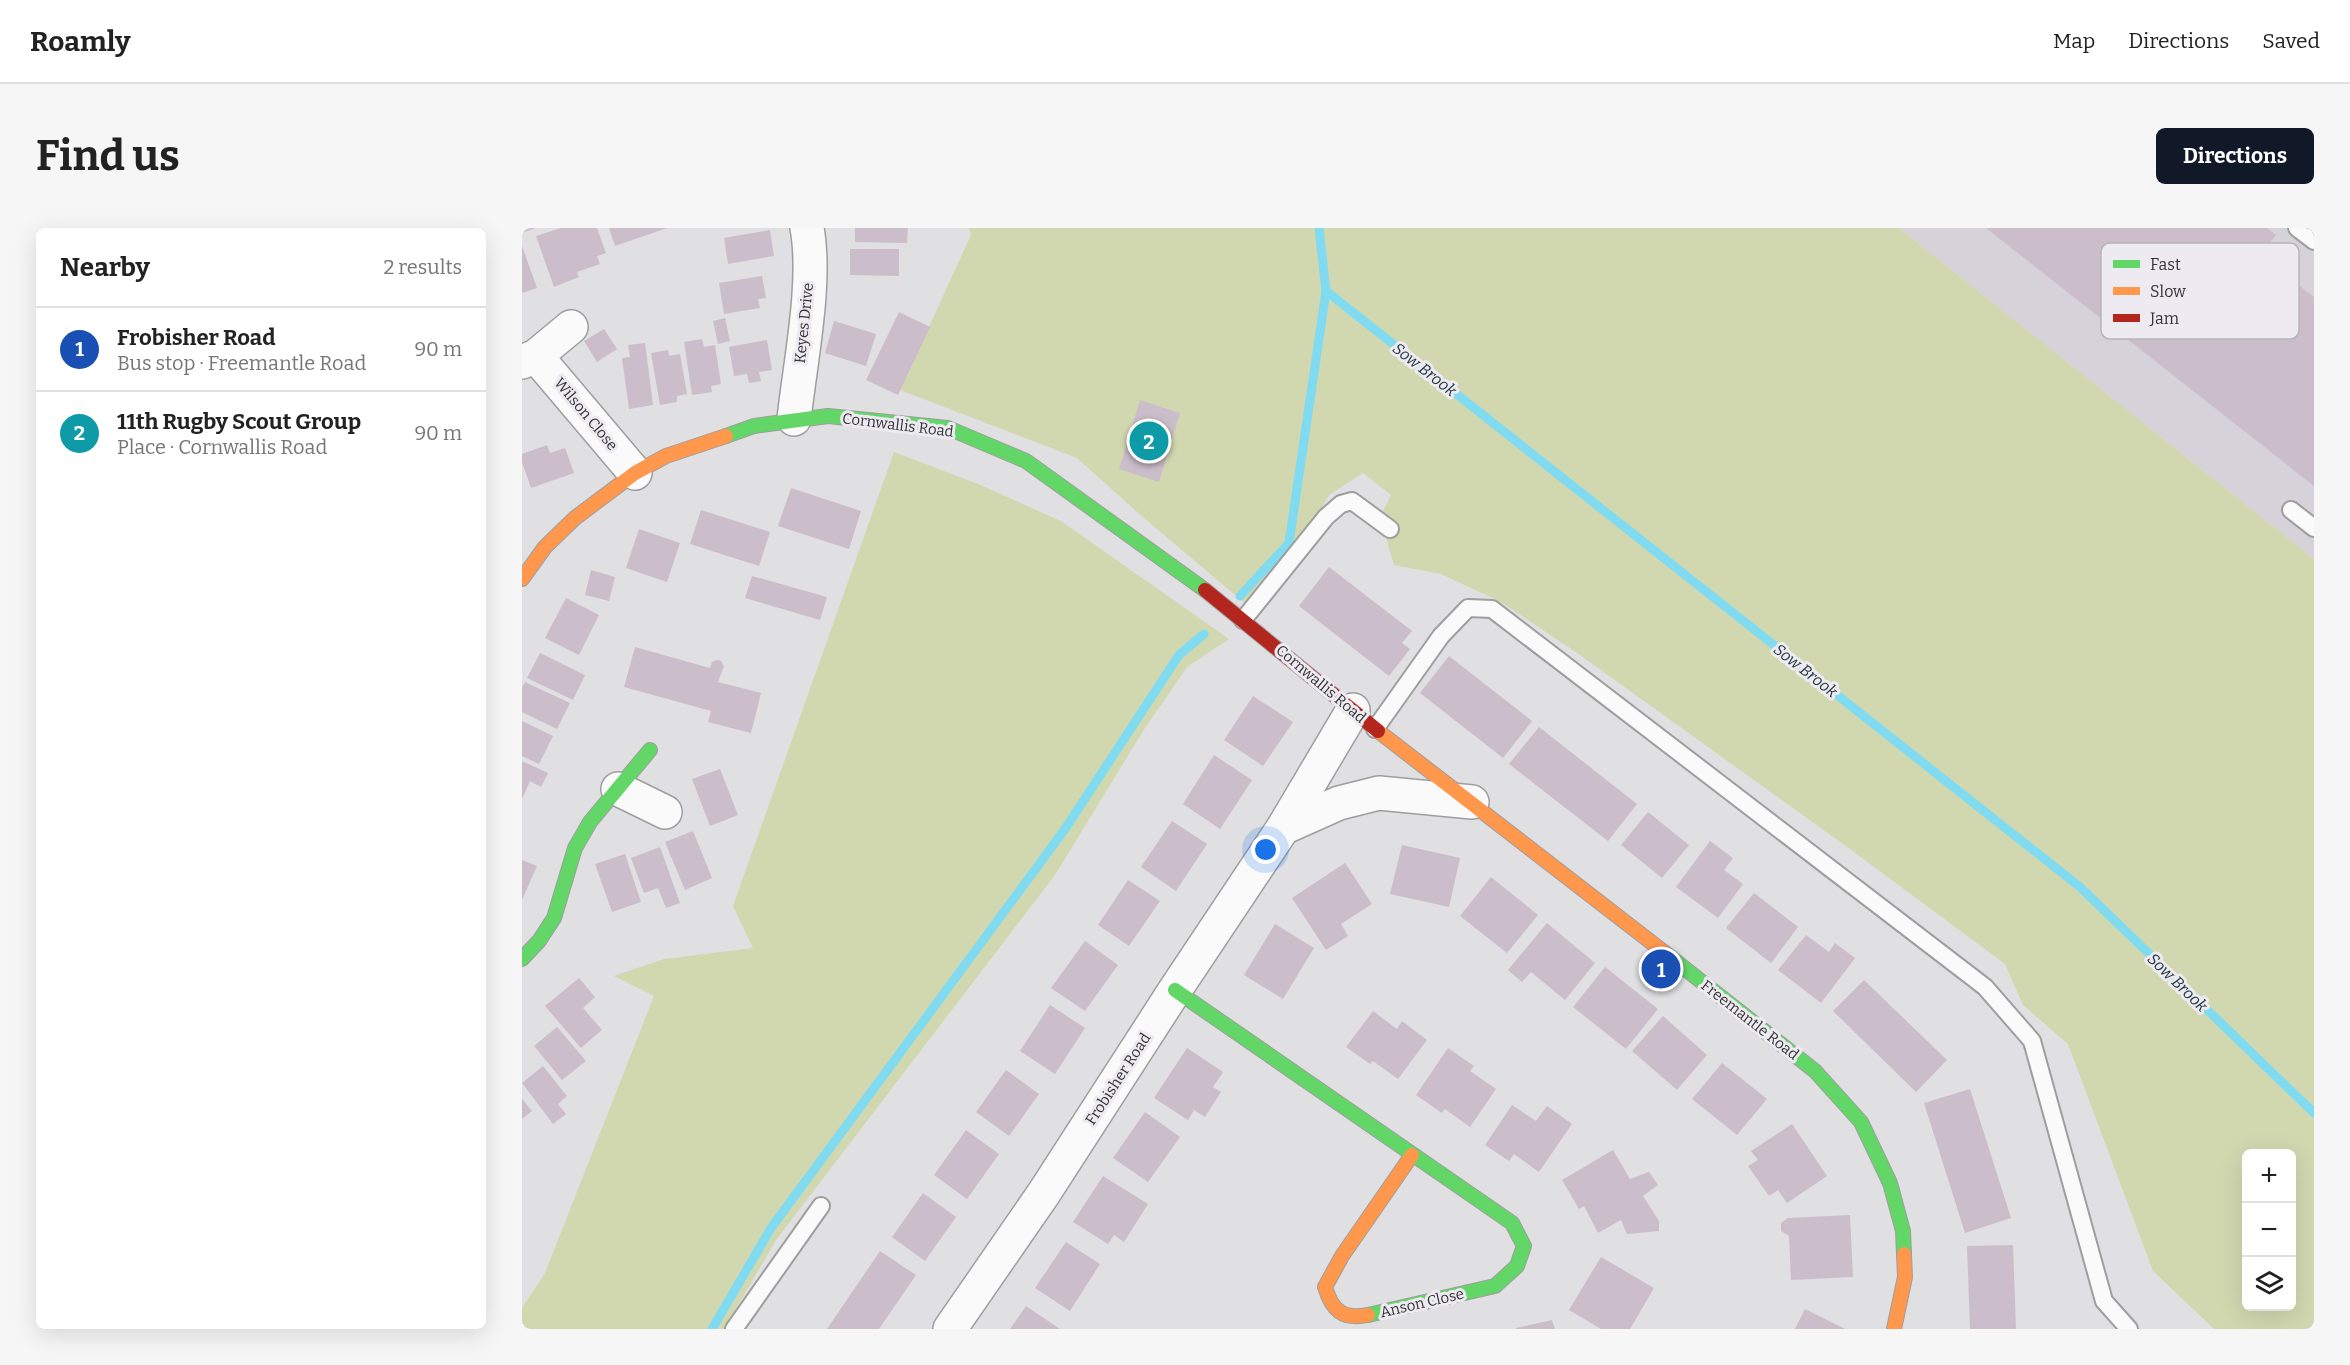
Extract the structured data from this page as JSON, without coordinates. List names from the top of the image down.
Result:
{
  "streets": {
    "street": [
      "Keyes Drive",
      "Wilson Close",
      "Cornwallis Road",
      "Freemantle Road",
      "Frobisher Road",
      "Anson Close"
    ]
  },
  "crossings": [
    ["Keyes Drive", "Cornwallis Road"],
    ["Wilson Close", "Cornwallis Road"],
    ["Cornwallis Road", "Freemantle Road"],
    ["Cornwallis Road", "Frobisher Road"],
    ["Freemantle Road", "Frobisher Road"],
    ["Frobisher Road", "Anson Close"]
  ],
  "water": ["Sow Brook"],
  "legend": ["Fast", "Slow", "Jam"],
  "page": {
    "header": "Roamly",
    "nav": ["Map", "Directions", "Saved"],
    "buttons": "Directions",
    "title": "Find us",
    "heading": ["Nearby", "2 results"],
    "list": [
      {
        "mark": "1",
        "name": "Frobisher Road",
        "note": "Bus stop · Freemantle Road",
        "value": "90 m"
      },
      {
        "mark": "2",
        "name": "11th Rugby Scout Group",
        "note": "Place · Cornwallis Road",
        "value": "90 m"
      }
    ],
    "pins": ["2", "1"],
    "map_buttons": ["+", "−"]
  }
}
